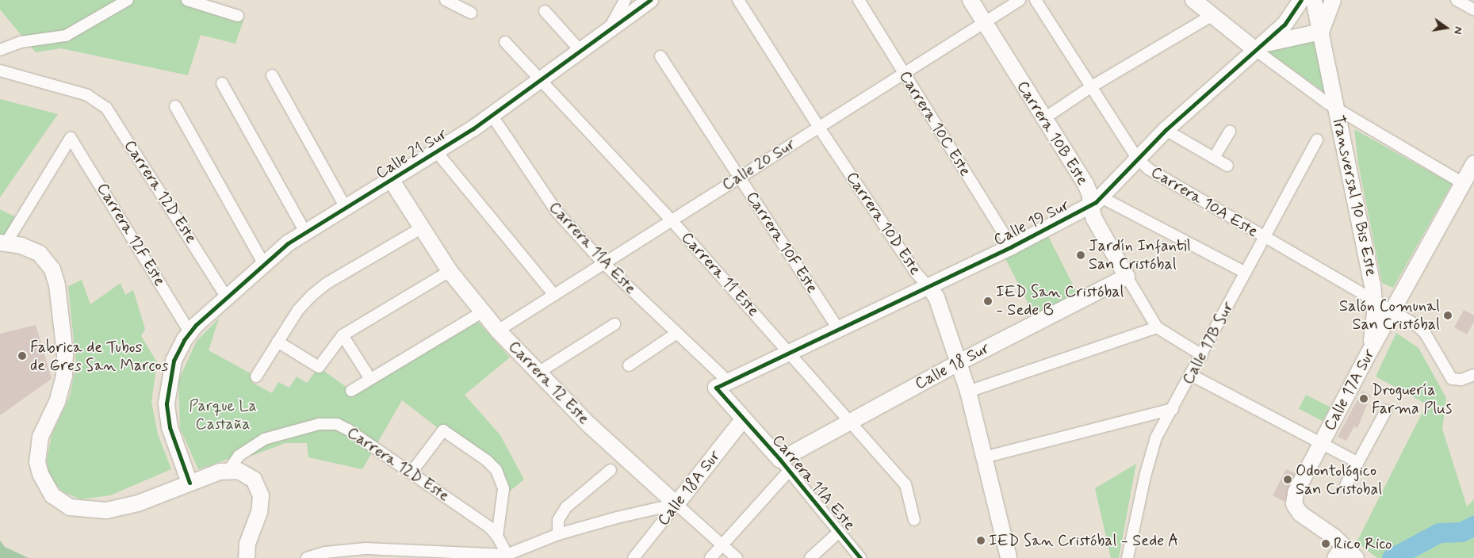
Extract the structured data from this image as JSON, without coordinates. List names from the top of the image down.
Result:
{
  "streets": {
    "street": [
      "Carrera 10C Este",
      "Carrera 10B Este",
      "Calle 21 Sur",
      "Calle 20 Sur",
      "Carrera 12D Este",
      "Transversal 10 Bis Este",
      "Carrera 10A Este",
      "Calle 19 Sur",
      "Carrera 10D Este",
      "Carrera 12F Este",
      "Carrera 10F Este",
      "Carrera 11A Este",
      "Carrera 11 Este",
      "Calle 17B Sur",
      "Calle 18 Sur",
      "Carrera 12 Este",
      "Calle 17A Sur",
      "Calle 18A Sur"
    ]
  },
  "crossings": [
    ["Carrera 10C Este", "Calle 20 Sur"],
    ["Carrera 10C Este", "Calle 19 Sur"],
    ["Carrera 10B Este", "Calle 20 Sur"],
    ["Carrera 10B Este", "Calle 19 Sur"],
    ["Carrera 10B Este", "Calle 17B Sur"],
    ["Carrera 10B Este", "Calle 18 Sur"],
    ["Calle 21 Sur", "Carrera 12D Este"],
    ["Calle 21 Sur", "Carrera 12F Este"],
    ["Calle 21 Sur", "Carrera 11A Este"],
    ["Calle 21 Sur", "Carrera 11 Este"],
    ["Calle 21 Sur", "Carrera 12 Este"],
    ["Calle 20 Sur", "Carrera 10D Este"],
    ["Calle 20 Sur", "Carrera 10F Este"],
    ["Calle 20 Sur", "Carrera 11A Este"],
    ["Calle 20 Sur", "Carrera 11 Este"],
    ["Calle 20 Sur", "Carrera 12 Este"],
    ["Transversal 10 Bis Este", "Carrera 10A Este"],
    ["Transversal 10 Bis Este", "Calle 19 Sur"],
    ["Transversal 10 Bis Este", "Calle 17A Sur"],
    ["Carrera 10A Este", "Calle 19 Sur"],
    ["Carrera 10A Este", "Calle 17B Sur"],
    ["Carrera 10A Este", "Calle 17A Sur"],
    ["Calle 19 Sur", "Carrera 10D Este"],
    ["Calle 19 Sur", "Carrera 10F Este"],
    ["Calle 19 Sur", "Carrera 11A Este"],
    ["Calle 19 Sur", "Carrera 11 Este"],
    ["Carrera 10D Este", "Calle 18 Sur"],
    ["Carrera 11A Este", "Calle 18 Sur"],
    ["Carrera 11A Este", "Calle 18A Sur"],
    ["Carrera 11 Este", "Calle 18 Sur"],
    ["Calle 18 Sur", "Carrera 12 Este"],
    ["Carrera 12 Este", "Calle 18A Sur"]
  ],
  "parks": ["Parque La Castaña"],
  "places": [
    "Jardín Infantil San Cristóbal",
    "IED San Cristóbal - Sede B",
    "Salón Comunal San Cristóbal",
    "Fabrica de Tubos de Gres San Marcos",
    "Droguería Farma Plus",
    "Odontológico San Cristobal",
    "IED San Cristóbal - Sede A",
    "Rico Rico"
  ],
  "north": "right"
}
